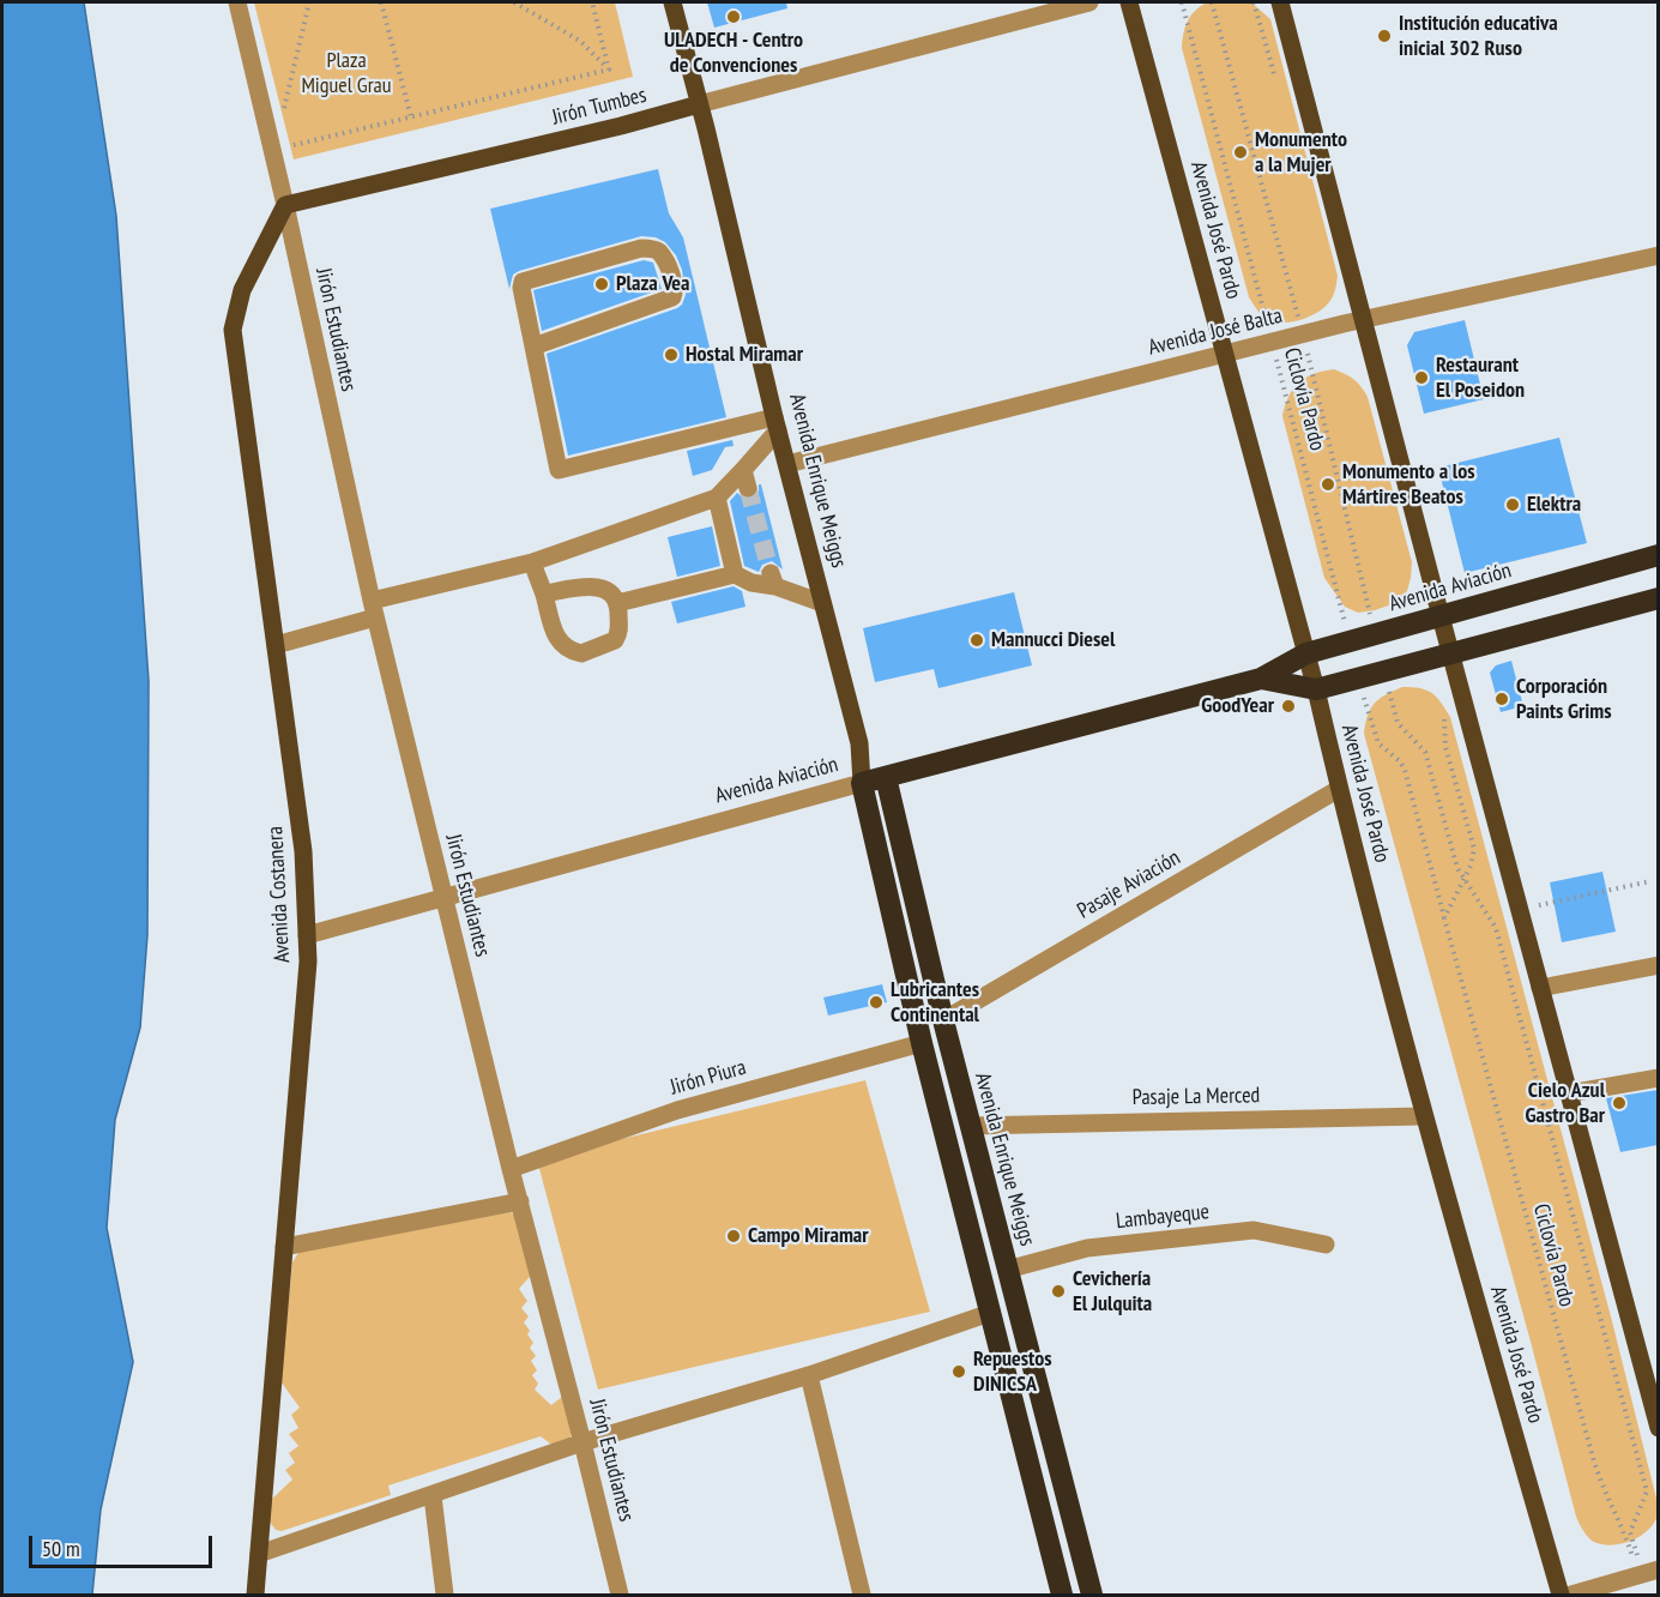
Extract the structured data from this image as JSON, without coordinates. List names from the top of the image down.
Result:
{
  "streets": {
    "highway": ["Avenida Enrique Meiggs", "Avenida Aviación"],
    "main road": ["Jirón Tumbes", "Avenida José Pardo", "Avenida Costanera"],
    "street": [
      "Jirón Estudiantes",
      "Avenida José Balta",
      "Pasaje Aviación",
      "Jirón Piura",
      "Pasaje La Merced",
      "Lambayeque"
    ],
    "path": ["Ciclovía Pardo"]
  },
  "crossings": [
    ["Jirón Tumbes", "Jirón Estudiantes"],
    ["Jirón Tumbes", "Avenida Enrique Meiggs"],
    ["Jirón Tumbes", "Avenida Costanera"],
    ["Avenida José Pardo", "Avenida José Balta"],
    ["Avenida José Pardo", "Avenida Aviación"],
    ["Avenida José Pardo", "Pasaje Aviación"],
    ["Avenida José Pardo", "Pasaje La Merced"],
    ["Jirón Estudiantes", "Avenida Aviación"],
    ["Jirón Estudiantes", "Avenida Costanera"],
    ["Jirón Estudiantes", "Jirón Piura"],
    ["Avenida José Balta", "Ciclovía Pardo"],
    ["Avenida José Balta", "Avenida Enrique Meiggs"],
    ["Ciclovía Pardo", "Avenida Aviación"],
    ["Avenida Enrique Meiggs", "Avenida Aviación"],
    ["Avenida Enrique Meiggs", "Pasaje Aviación"],
    ["Avenida Enrique Meiggs", "Jirón Piura"],
    ["Avenida Enrique Meiggs", "Pasaje La Merced"],
    ["Avenida Enrique Meiggs", "Lambayeque"],
    ["Avenida Aviación", "Avenida Costanera"]
  ],
  "parks": ["Plaza Miguel Grau"],
  "places": [
    "ULADECH - Centro de Convenciones",
    "Institución educativa inicial 302 Ruso",
    "Monumento a la Mujer",
    "Plaza Vea",
    "Hostal Miramar",
    "Restaurant El Poseidon",
    "Monumento a los Mártires Beatos",
    "Elektra",
    "Mannucci Diesel",
    "Corporación Paints Grims",
    "GoodYear",
    "Lubricantes Continental",
    "Cielo Azul Gastro Bar",
    "Campo Miramar",
    "Cevichería El Julquita",
    "Repuestos DINICSA"
  ],
  "scale_bar": "50 m"
}
